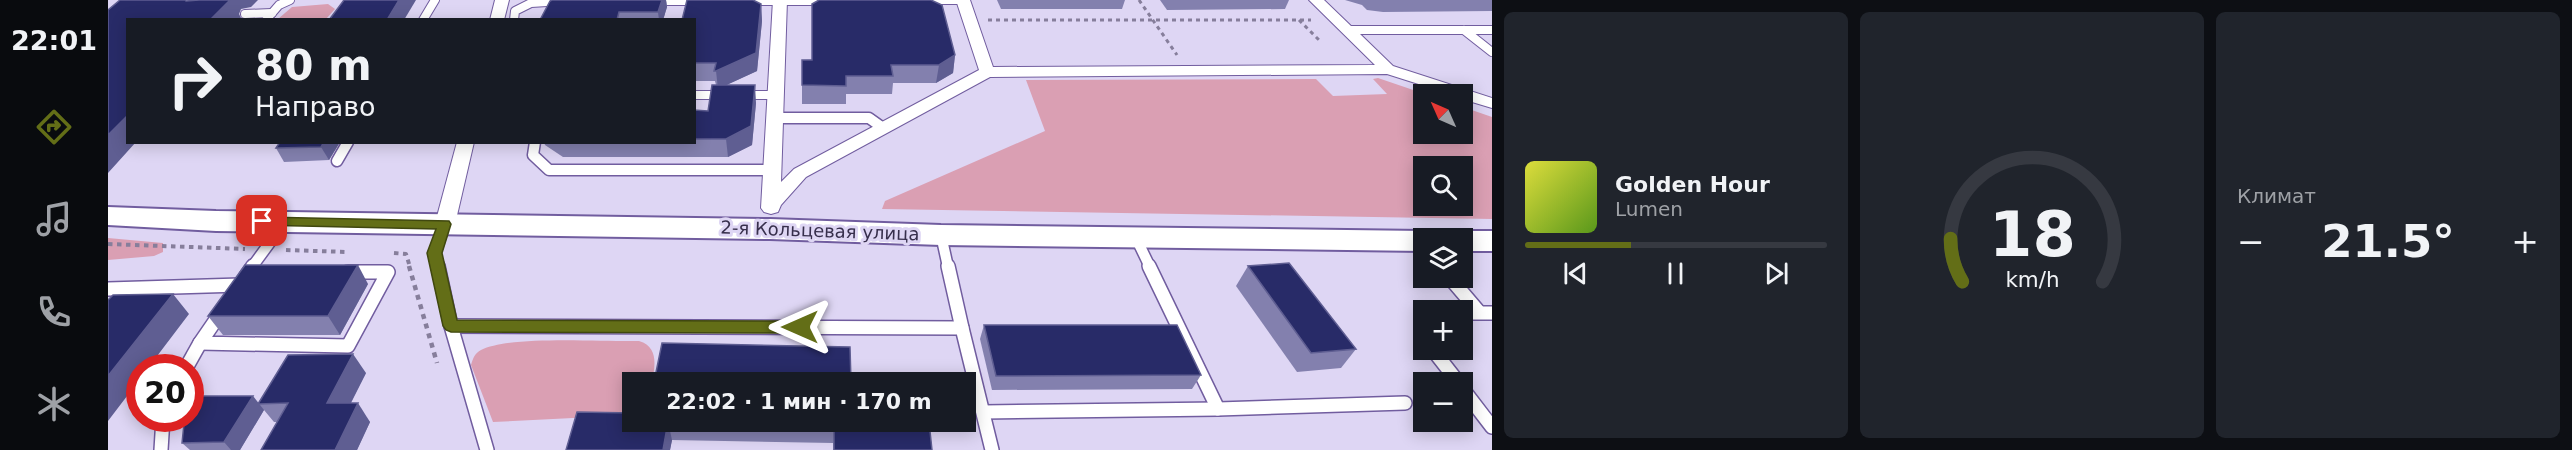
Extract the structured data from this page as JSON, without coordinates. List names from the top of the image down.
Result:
{
  "streets": {
    "main road": ["2-я Кольцевая улица"]
  },
  "north": "top left",
  "page": {
    "tabs": "22:01",
    "tile": "Климат",
    "turn": ["80 m", "Направо"],
    "map_buttons": ["+", "−"],
    "song": ["Golden Hour", "Lumen"],
    "heat": ["−", "21.5°", "+"],
    "limit": "20",
    "trip": "22:02 · 1 мин · 170 m",
    "gauge": ["18", "km/h"]
  }
}
